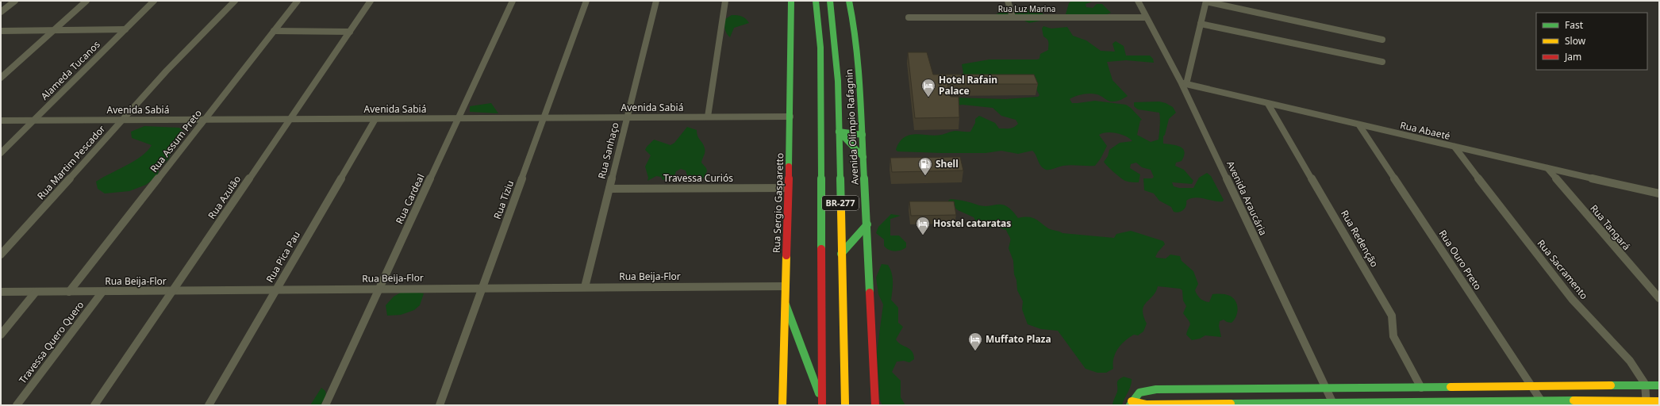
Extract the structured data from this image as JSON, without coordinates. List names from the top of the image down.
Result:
{
  "streets": {
    "main road": ["Avenida Olímpio Rafagnin", "Rua Sergio Gasparetto", "BR-277"],
    "street": [
      "Rua Luz Marina",
      "Alameda Tucanos",
      "Avenida Sabiá",
      "Rua Abaeté",
      "Rua Assum Preto",
      "Rua Sanhaço",
      "Rua Martim Pescador",
      "Travessa Curiós",
      "Rua Azulão",
      "Avenida Araucária",
      "Rua Cardeal",
      "Rua Tiziu",
      "Rua Tangará",
      "Rua Redenção",
      "Rua Pica Pau",
      "Rua Ouro Preto",
      "Rua Sacramento",
      "Rua Beija-Flor",
      "Travessa Quero Quero"
    ]
  },
  "crossings": [
    ["Rua Luz Marina", "Avenida Araucária"],
    ["Alameda Tucanos", "Avenida Sabiá"],
    ["Avenida Sabiá", "Rua Assum Preto"],
    ["Avenida Sabiá", "Rua Sanhaço"],
    ["Avenida Sabiá", "Rua Martim Pescador"],
    ["Avenida Sabiá", "Rua Azulão"],
    ["Avenida Sabiá", "Rua Cardeal"],
    ["Avenida Sabiá", "Rua Tiziu"],
    ["Avenida Sabiá", "Rua Sergio Gasparetto"],
    ["Avenida Sabiá", "Rua Pica Pau"],
    ["Rua Abaeté", "Avenida Araucária"],
    ["Rua Abaeté", "Rua Tangará"],
    ["Rua Abaeté", "Rua Redenção"],
    ["Rua Abaeté", "Rua Ouro Preto"],
    ["Rua Abaeté", "Rua Sacramento"],
    ["Rua Assum Preto", "Rua Beija-Flor"],
    ["Rua Sanhaço", "Travessa Curiós"],
    ["Rua Sanhaço", "Rua Beija-Flor"],
    ["Travessa Curiós", "Rua Sergio Gasparetto"],
    ["Rua Azulão", "Rua Beija-Flor"],
    ["Rua Cardeal", "Rua Beija-Flor"],
    ["Rua Tiziu", "Rua Beija-Flor"],
    ["Rua Sergio Gasparetto", "Rua Beija-Flor"],
    ["Rua Pica Pau", "Rua Beija-Flor"],
    ["Rua Beija-Flor", "Travessa Quero Quero"]
  ],
  "places": {
    "hotel": ["Hotel Rafain Palace", "Hostel cataratas", "Muffato Plaza"],
    "fuel station": ["Shell"]
  },
  "legend": ["Fast", "Slow", "Jam"]
}
